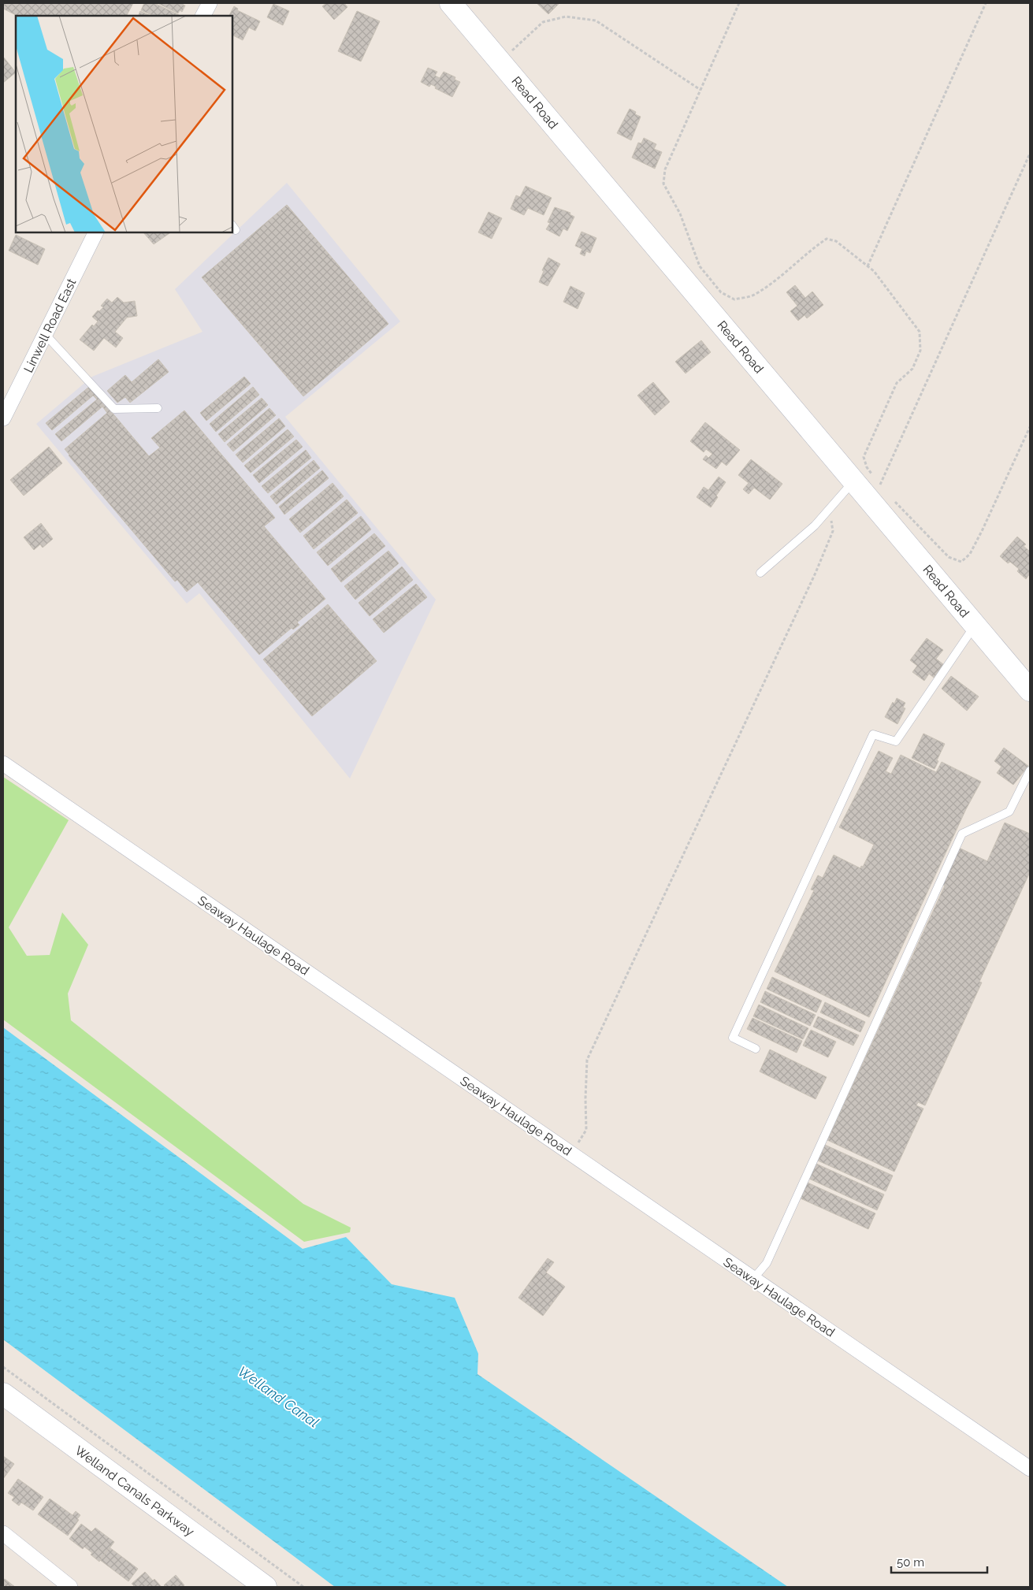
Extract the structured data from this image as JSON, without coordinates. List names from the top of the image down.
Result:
{
  "streets": {
    "street": [
      "Read Road",
      "Linwell Road East",
      "Seaway Haulage Road",
      "Welland Canals Parkway"
    ]
  },
  "water": ["Welland Canal"],
  "scale_bar": "50 m"
}
